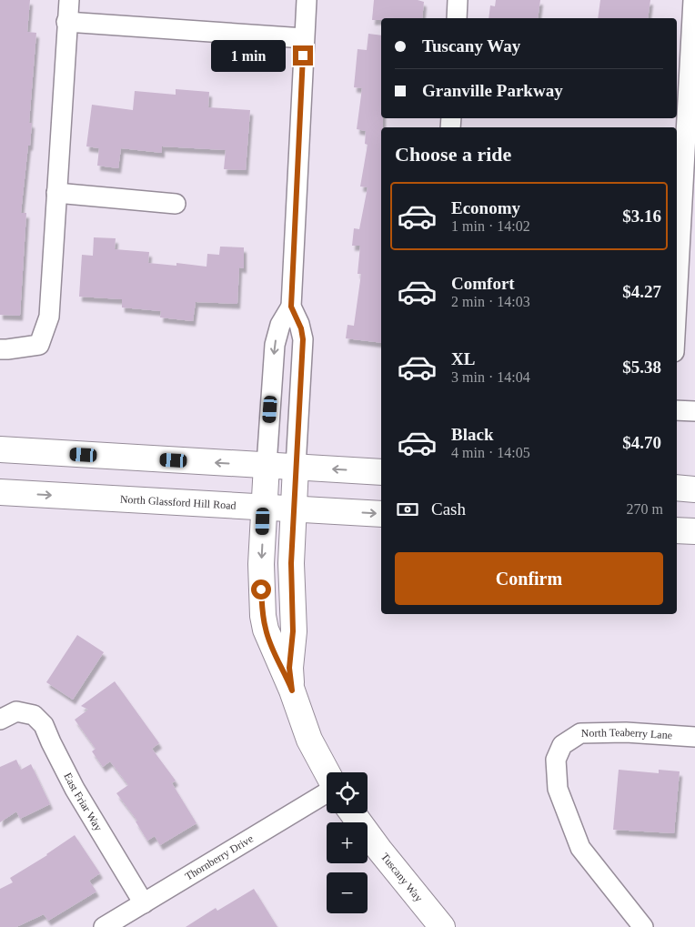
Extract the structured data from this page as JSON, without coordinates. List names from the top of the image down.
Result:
{
  "streets": {
    "main road": ["North Glassford Hill Road", "Tuscany Way"],
    "street": ["North Teaberry Lane", "East Friar Way", "Thornberry Drive"]
  },
  "crossings": [
    ["East Friar Way", "Thornberry Drive"]
  ],
  "page": {
    "banner": ["Tuscany Way", "Granville Parkway"],
    "bubble": "1 min",
    "heading": "Choose a ride",
    "list": [
      {
        "name": "Economy",
        "note": "1 min · 14:02",
        "value": "$3.16"
      },
      {
        "name": "Comfort",
        "note": "2 min · 14:03",
        "value": "$4.27"
      },
      {
        "name": "XL",
        "note": "3 min · 14:04",
        "value": "$5.38"
      },
      {
        "name": "Black",
        "note": "4 min · 14:05",
        "value": "$4.70"
      }
    ],
    "pay": ["Cash", "270 m"],
    "buttons": "Confirm",
    "map_buttons": ["+", "−"]
  }
}
